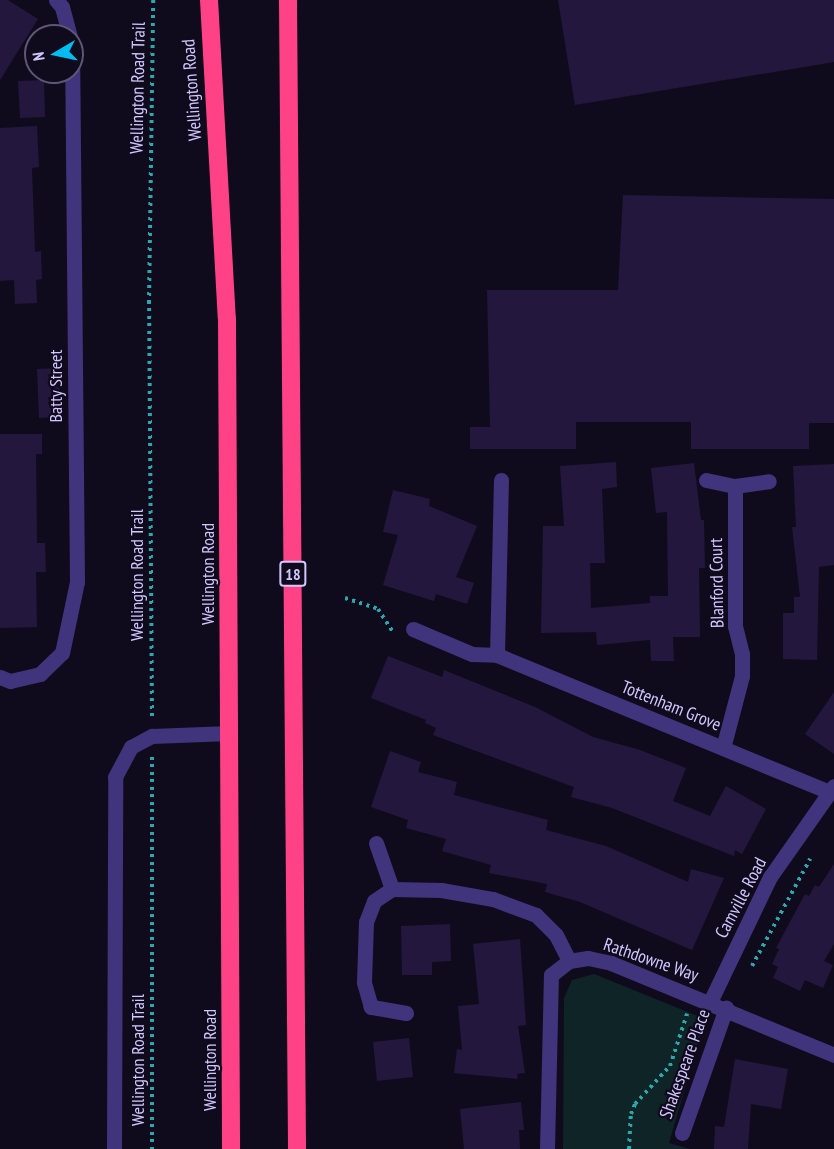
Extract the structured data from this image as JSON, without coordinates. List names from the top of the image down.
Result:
{
  "streets": {
    "highway": ["Wellington Road", "18"],
    "street": [
      "Batty Street",
      "Blanford Court",
      "Tottenham Grove",
      "Camville Road",
      "Rathdowne Way",
      "Shakespeare Place"
    ],
    "path": ["Wellington Road Trail"]
  },
  "crossings": [
    ["Blanford Court", "Tottenham Grove"],
    ["Tottenham Grove", "Camville Road"],
    ["Camville Road", "Rathdowne Way"],
    ["Rathdowne Way", "Shakespeare Place"]
  ],
  "north": "left"
}
